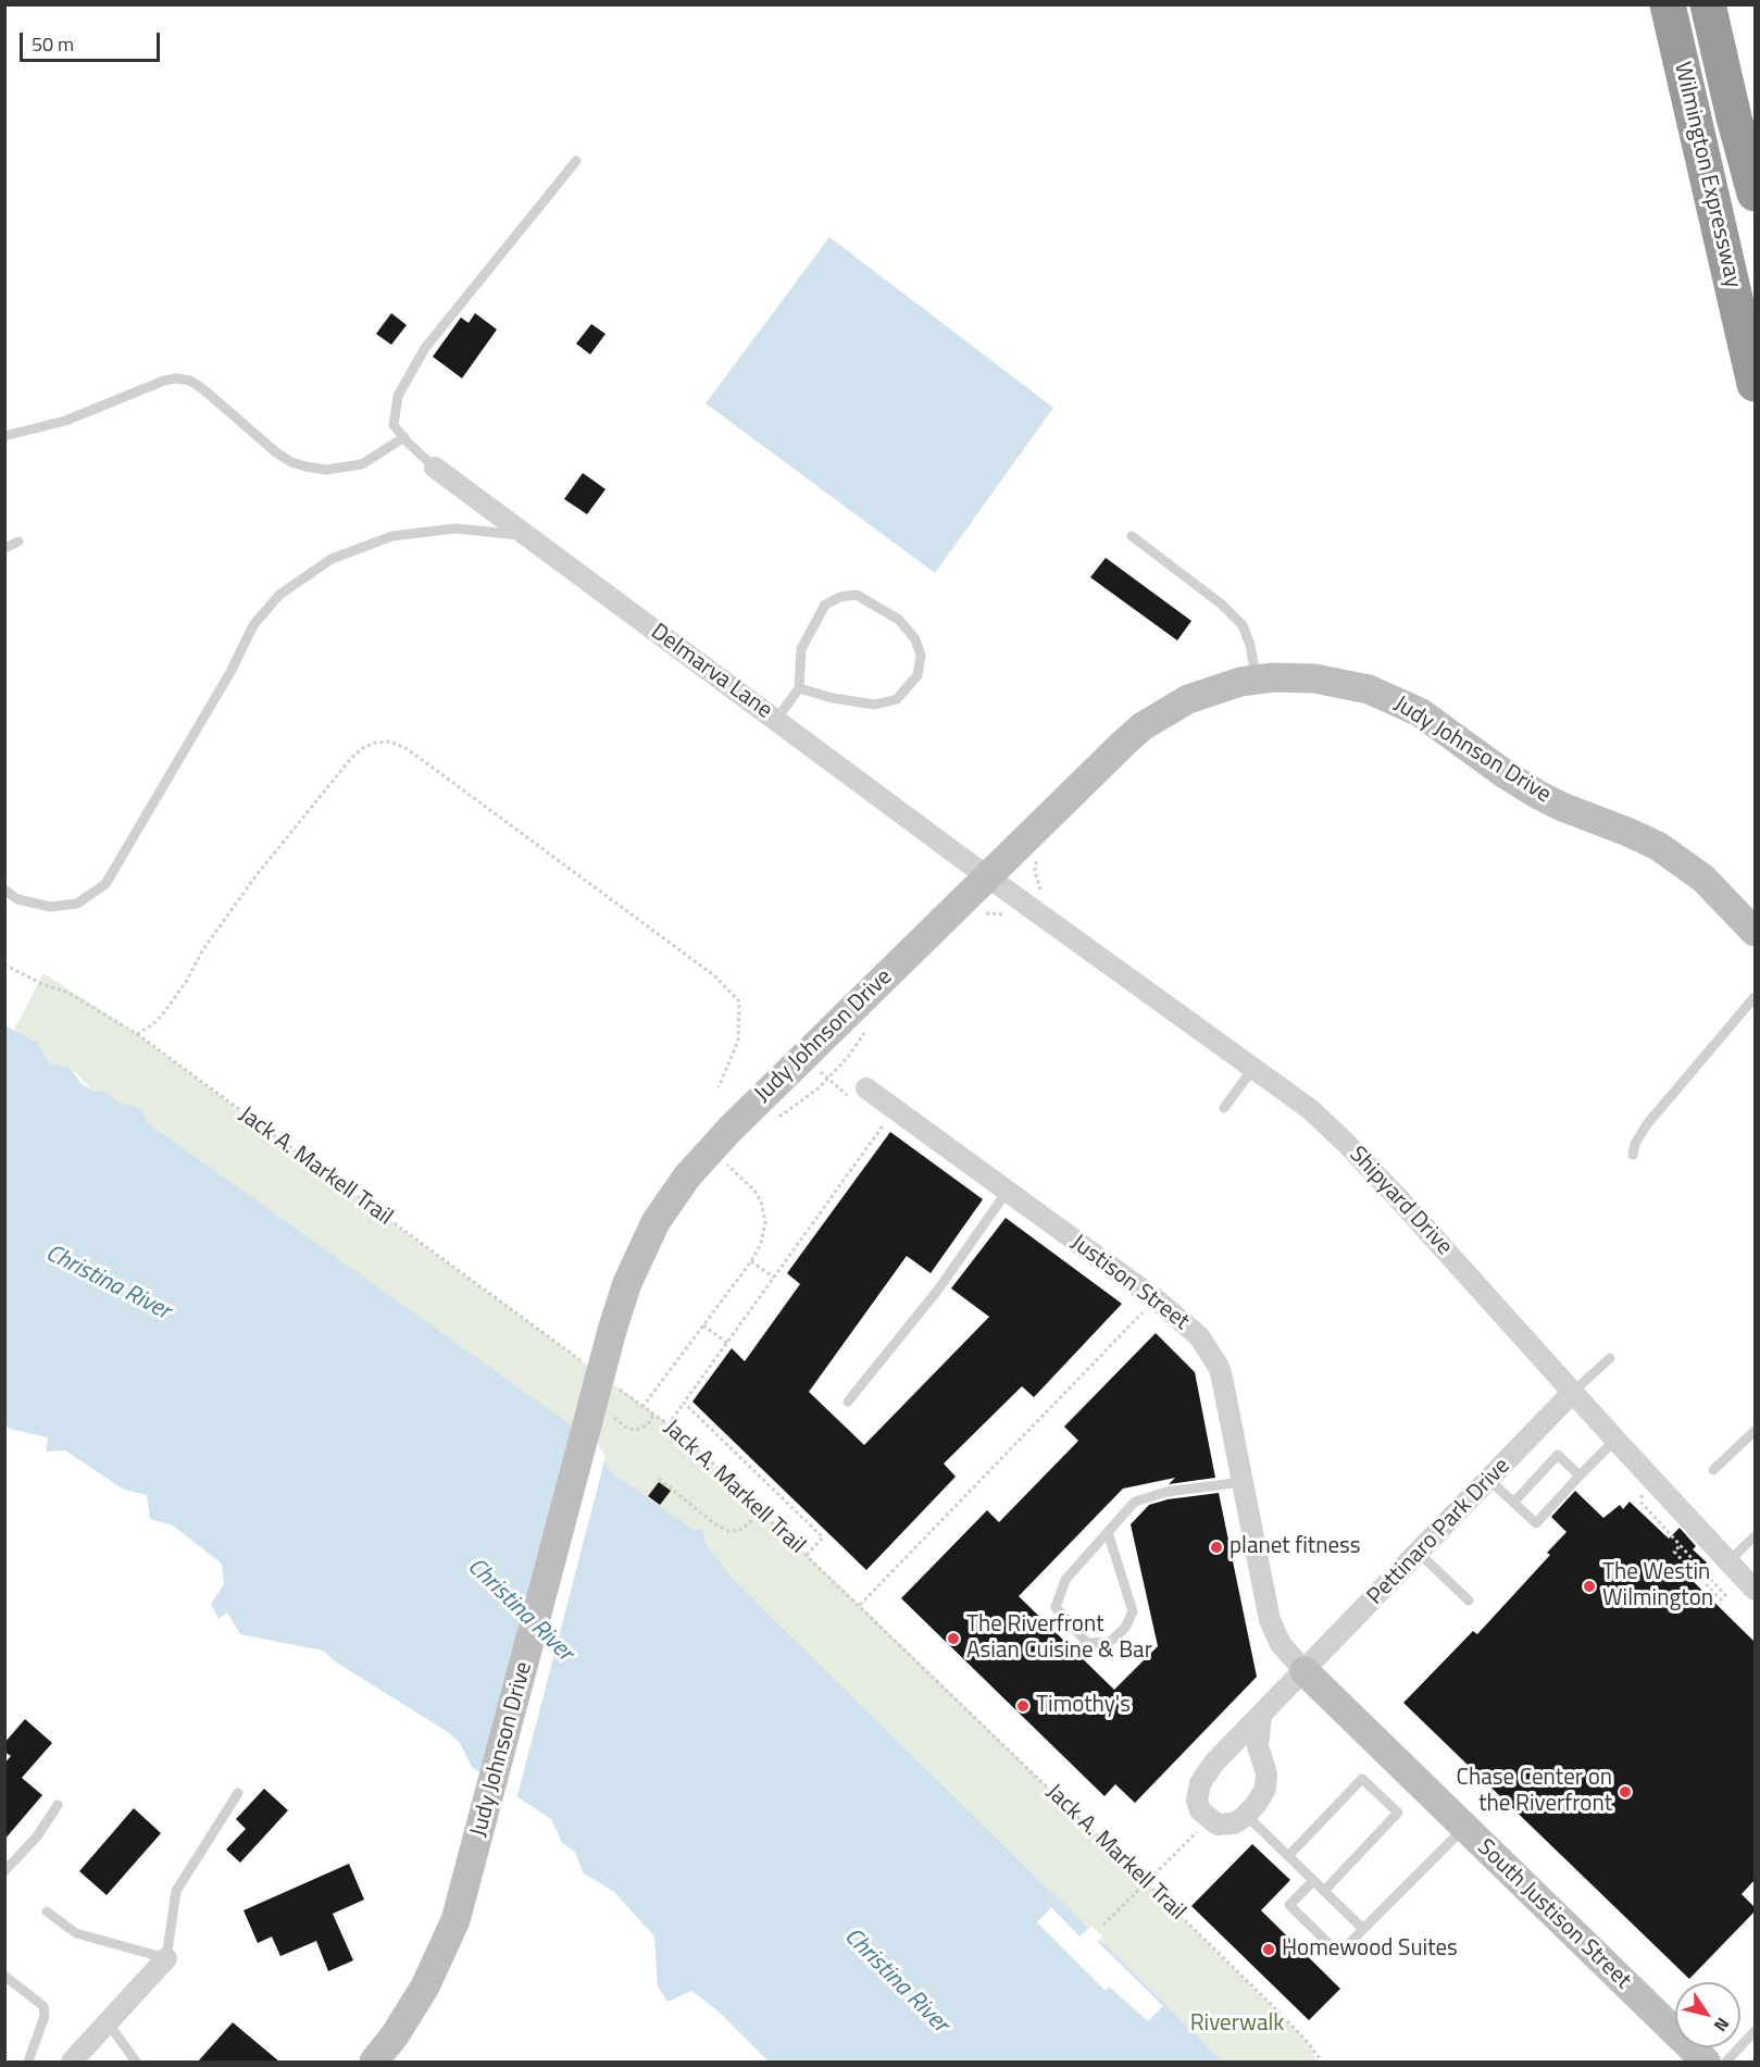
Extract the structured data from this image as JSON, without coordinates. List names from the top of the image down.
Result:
{
  "streets": {
    "highway": ["Wilmington Expressway"],
    "street": [
      "Delmarva Lane",
      "Judy Johnson Drive",
      "Shipyard Drive",
      "Justison Street",
      "Pettinaro Park Drive",
      "South Justison Street"
    ],
    "path": ["Jack A. Markell Trail"]
  },
  "crossings": [
    ["Delmarva Lane", "Judy Johnson Drive"],
    ["Delmarva Lane", "Shipyard Drive"],
    ["Judy Johnson Drive", "Jack A. Markell Trail"],
    ["Judy Johnson Drive", "Shipyard Drive"],
    ["Shipyard Drive", "Pettinaro Park Drive"],
    ["Justison Street", "Pettinaro Park Drive"],
    ["Justison Street", "South Justison Street"],
    ["Pettinaro Park Drive", "South Justison Street"]
  ],
  "water": ["Christina River"],
  "parks": ["Riverwalk"],
  "places": [
    "planet fitness",
    "The Westin Wilmington",
    "The Riverfront Asian Cuisine & Bar",
    "Timothy's",
    "Chase Center on the Riverfront",
    "Homewood Suites"
  ],
  "scale_bar": "50 m",
  "north": "bottom right"
}
